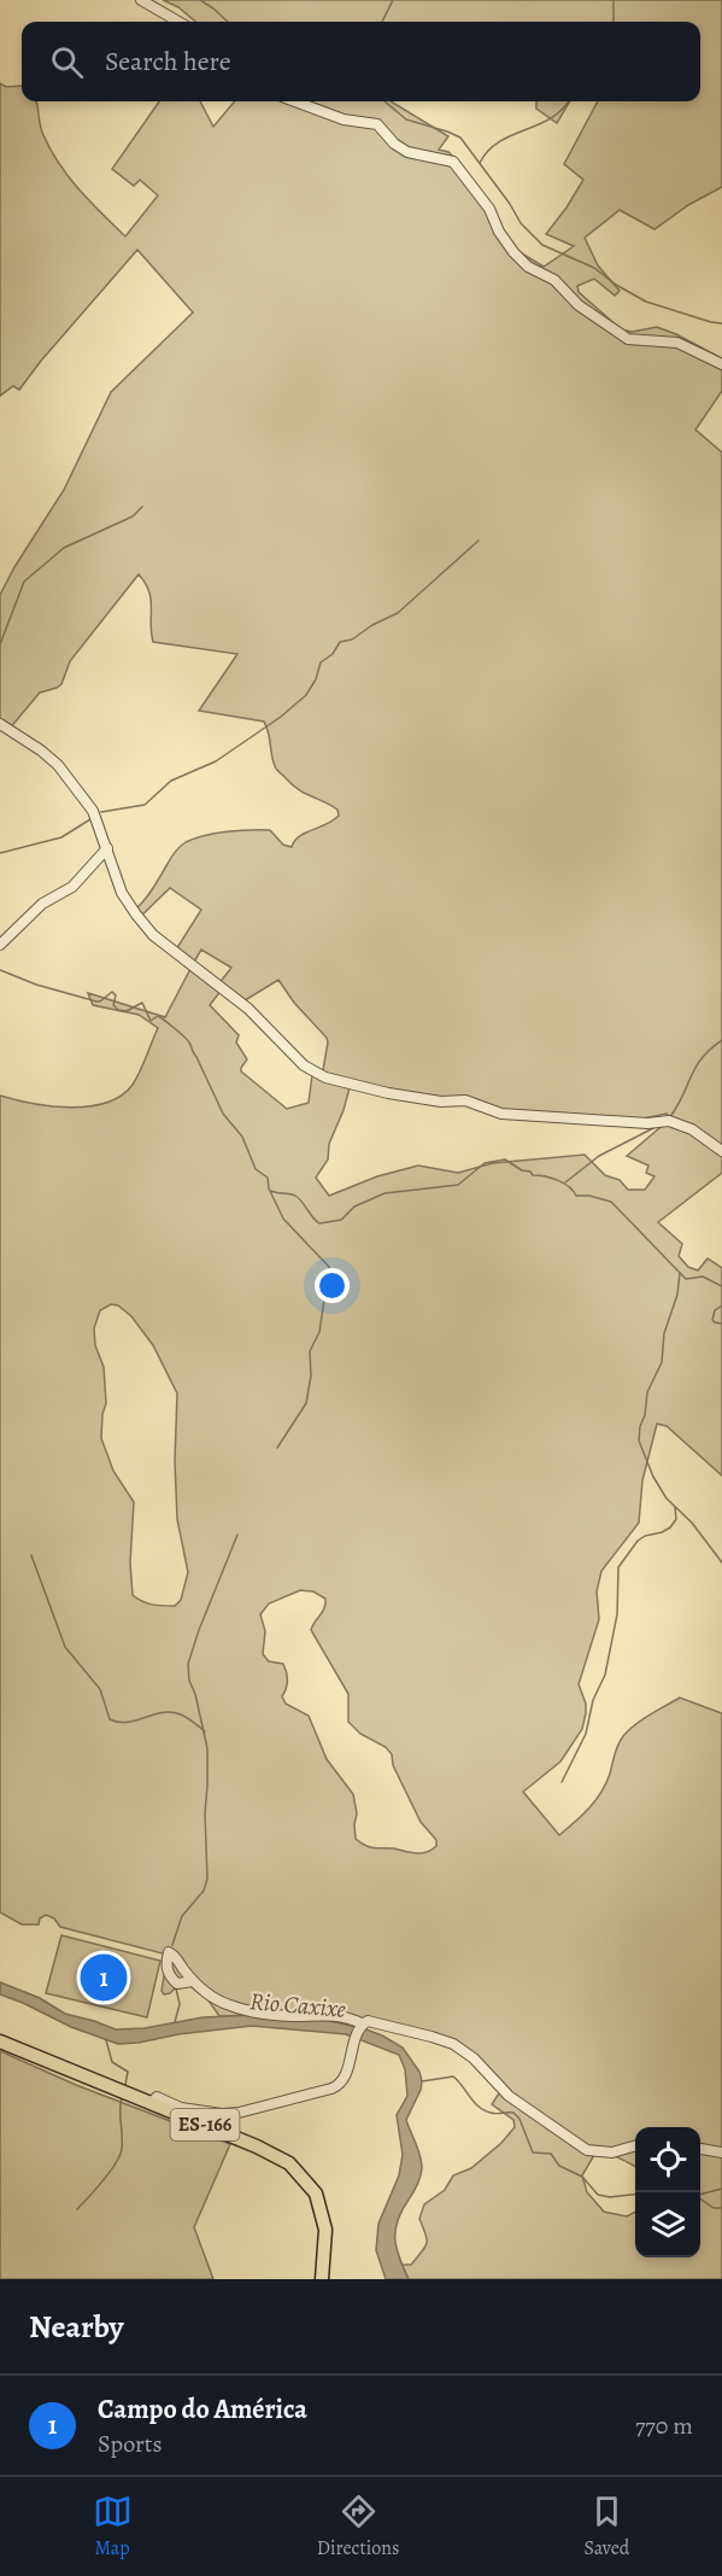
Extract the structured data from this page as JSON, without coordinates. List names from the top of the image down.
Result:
{
  "streets": {
    "main road": ["ES-166"]
  },
  "water": ["Rio Caxixe"],
  "page": {
    "search": "Search here",
    "pins": "1",
    "heading": "Nearby",
    "list": [
      {
        "mark": "1",
        "name": "Campo do América",
        "note": "Sports",
        "value": "770 m"
      }
    ],
    "nav": ["Map", "Directions", "Saved"]
  }
}
